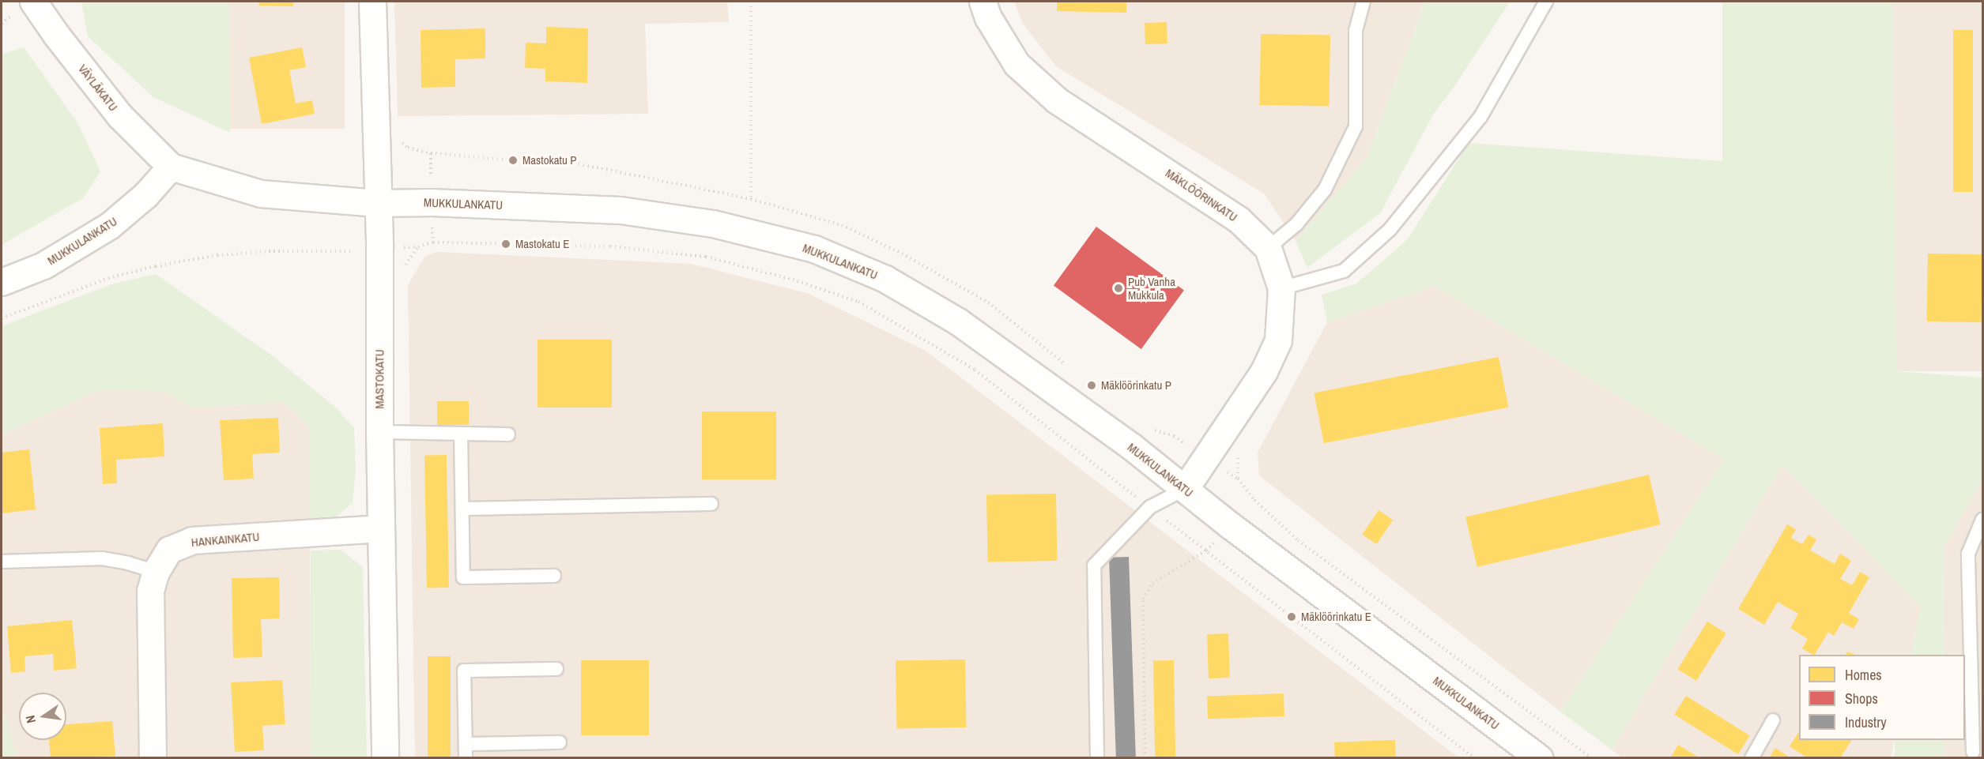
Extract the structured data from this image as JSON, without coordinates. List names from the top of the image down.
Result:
{
  "streets": {
    "street": [
      "VÄYLÄKATU",
      "MÄKLÖÖRINKATU",
      "MUKKULANKATU",
      "MASTOKATU",
      "HANKAINKATU"
    ]
  },
  "crossings": [
    ["VÄYLÄKATU", "MUKKULANKATU"],
    ["MÄKLÖÖRINKATU", "MUKKULANKATU"],
    ["MUKKULANKATU", "MASTOKATU"],
    ["MASTOKATU", "HANKAINKATU"]
  ],
  "places": [
    "Mastokatu P",
    "Mastokatu E",
    "Pub Vanha Mukkula",
    "Mäklöörinkatu P",
    "Mäklöörinkatu E"
  ],
  "legend": ["Homes", "Shops", "Industry"],
  "north": "left"
}
